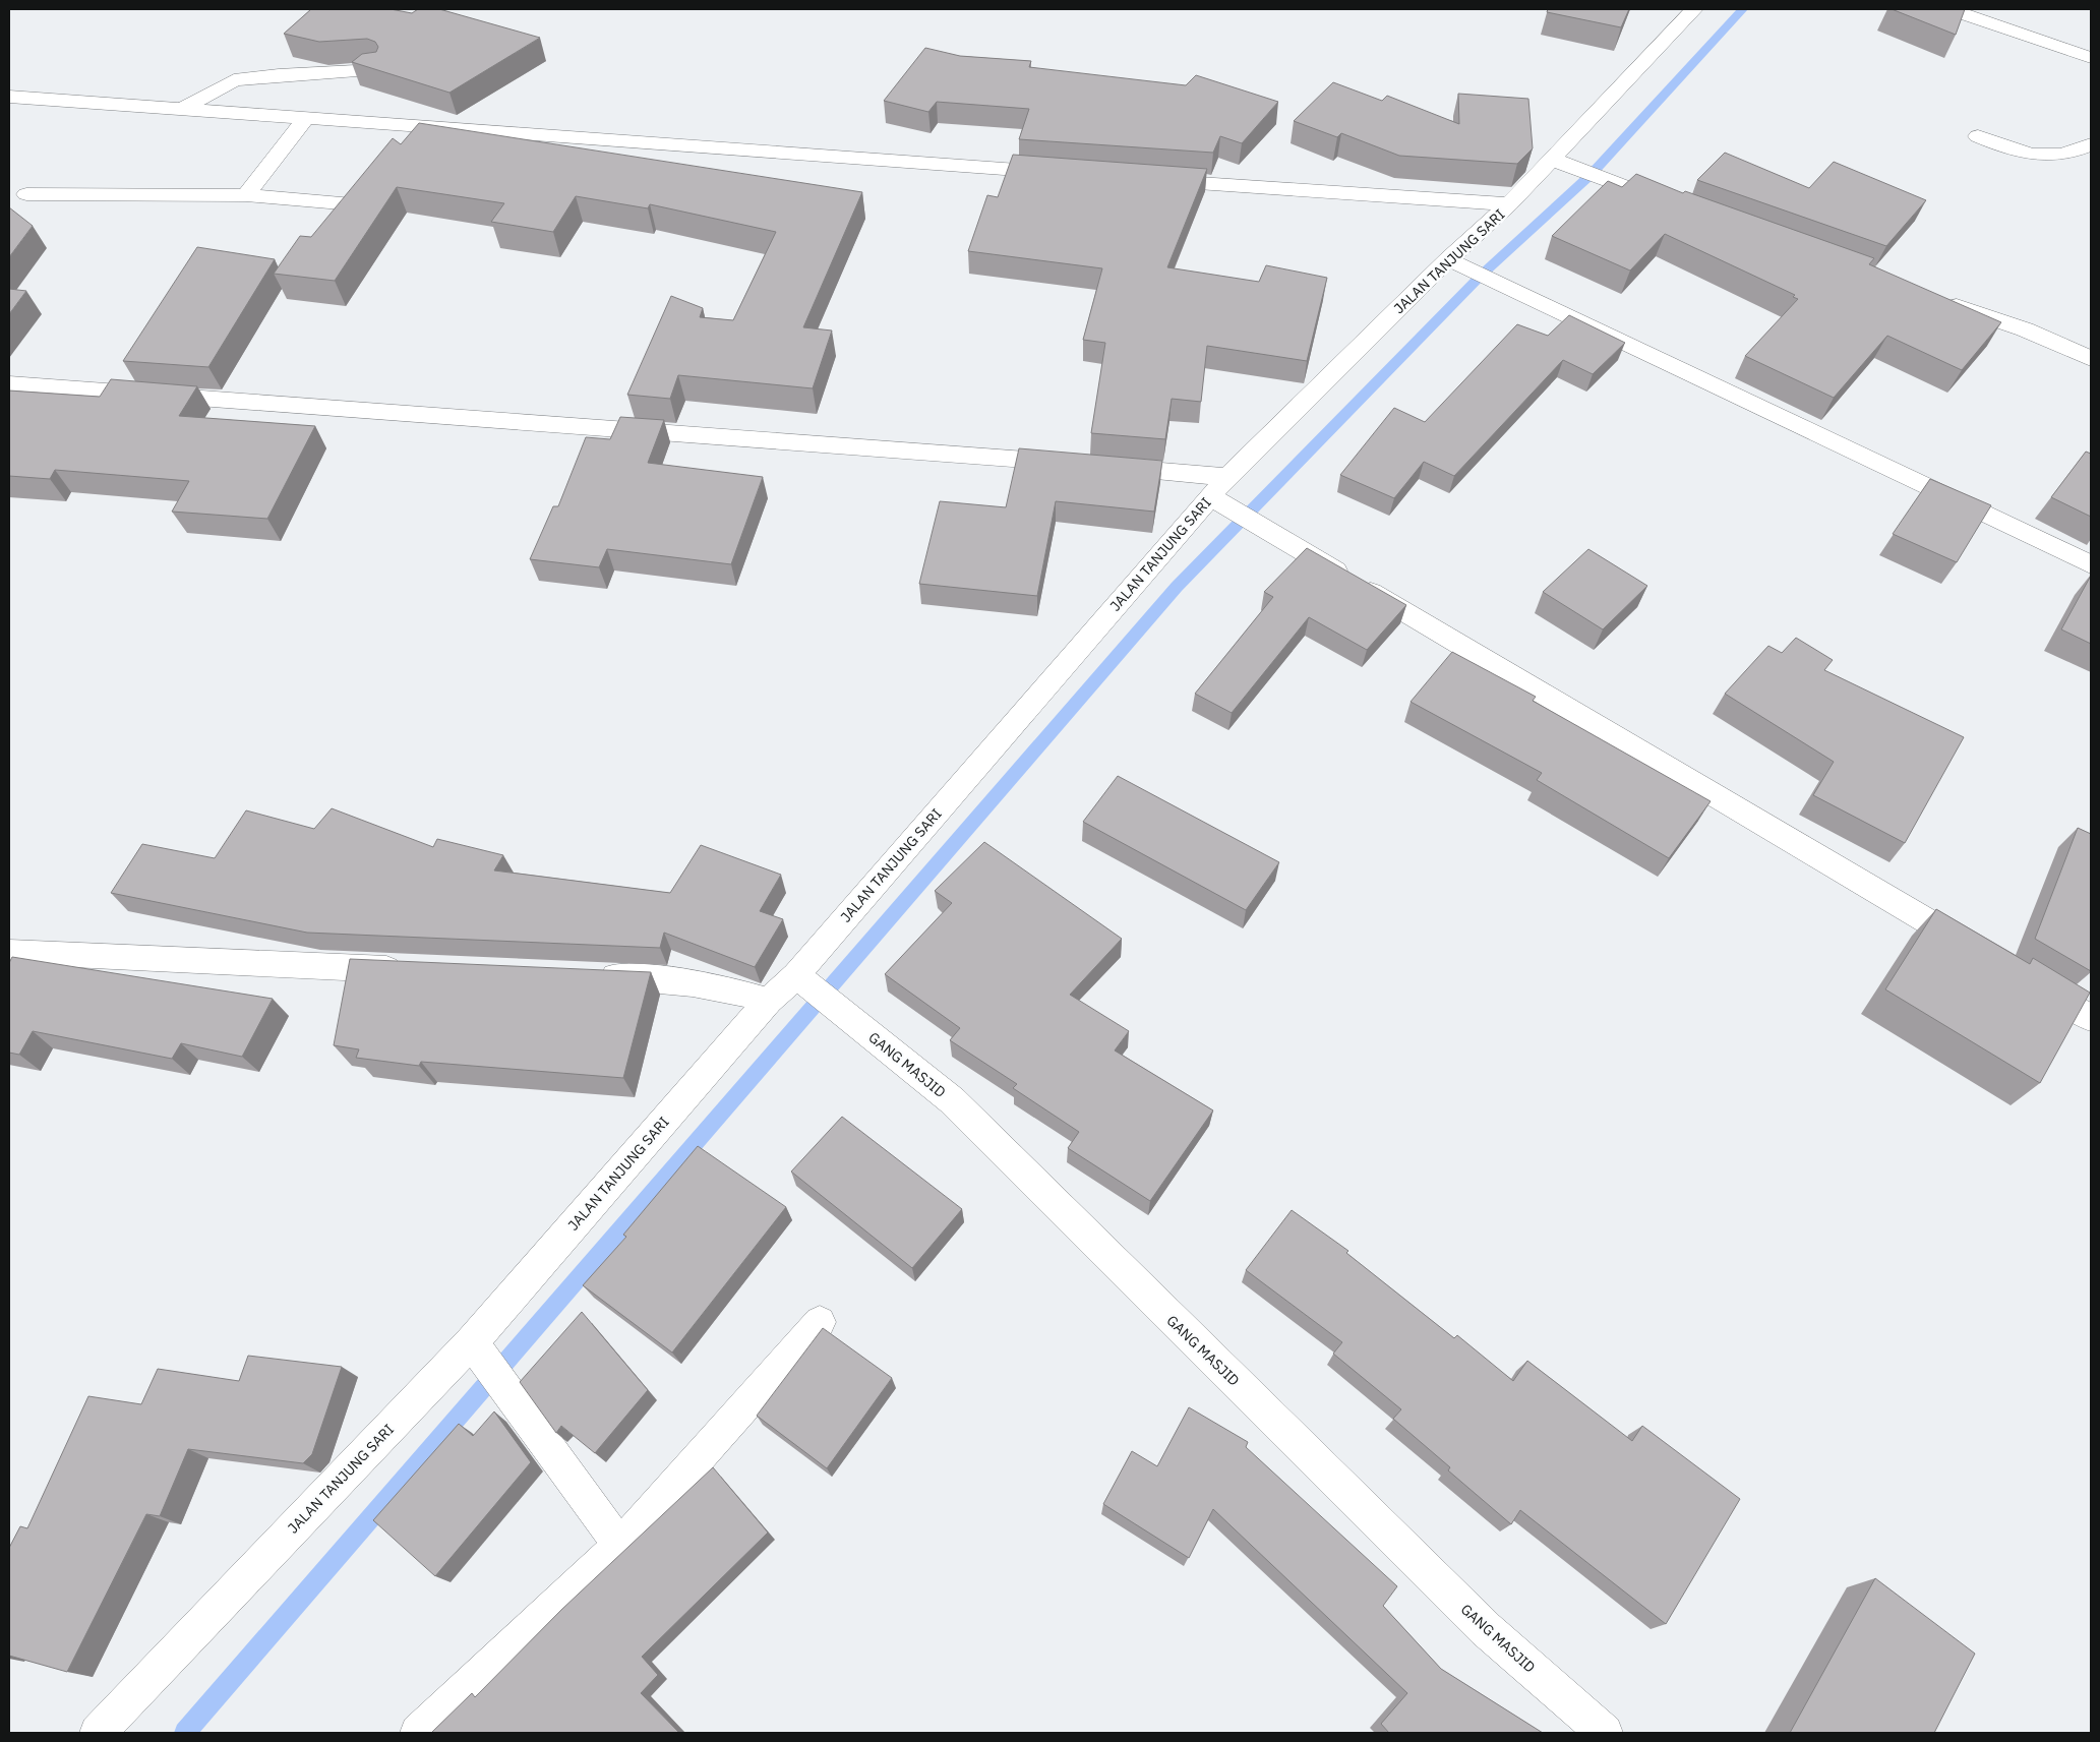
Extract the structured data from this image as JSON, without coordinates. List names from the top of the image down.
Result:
{
  "streets": {
    "street": ["JALAN TANJUNG SARI", "GANG MASJID"]
  },
  "crossings": [
    ["JALAN TANJUNG SARI", "GANG MASJID"]
  ]
}
